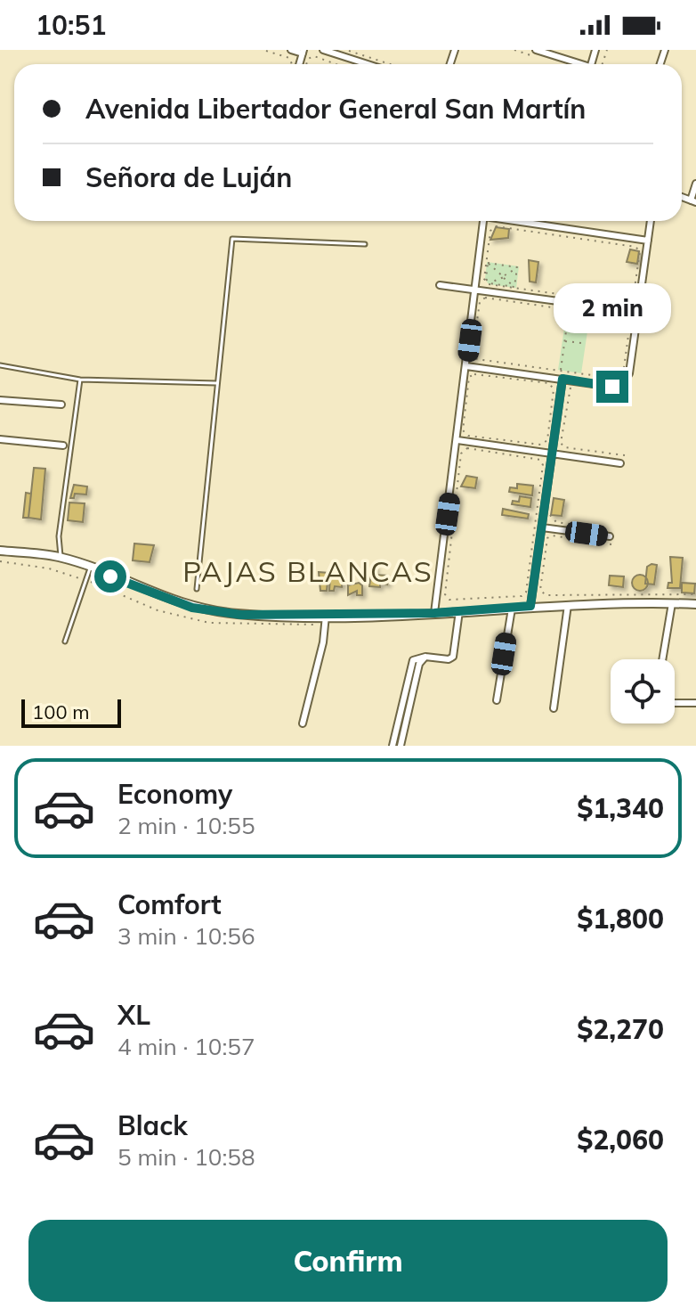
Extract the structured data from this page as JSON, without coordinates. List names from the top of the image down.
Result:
{
  "districts": ["PAJAS BLANCAS"],
  "scale_bar": "100 m",
  "page": {
    "status": "10:51",
    "banner": ["Avenida Libertador General San Martín", "Señora de Luján"],
    "bubble": "2 min",
    "scale": "100 m",
    "list": [
      {
        "name": "Economy",
        "note": "2 min · 10:55",
        "value": "$1,340"
      },
      {
        "name": "Comfort",
        "note": "3 min · 10:56",
        "value": "$1,800"
      },
      {
        "name": "XL",
        "note": "4 min · 10:57",
        "value": "$2,270"
      },
      {
        "name": "Black",
        "note": "5 min · 10:58",
        "value": "$2,060"
      }
    ],
    "buttons": "Confirm"
  }
}
